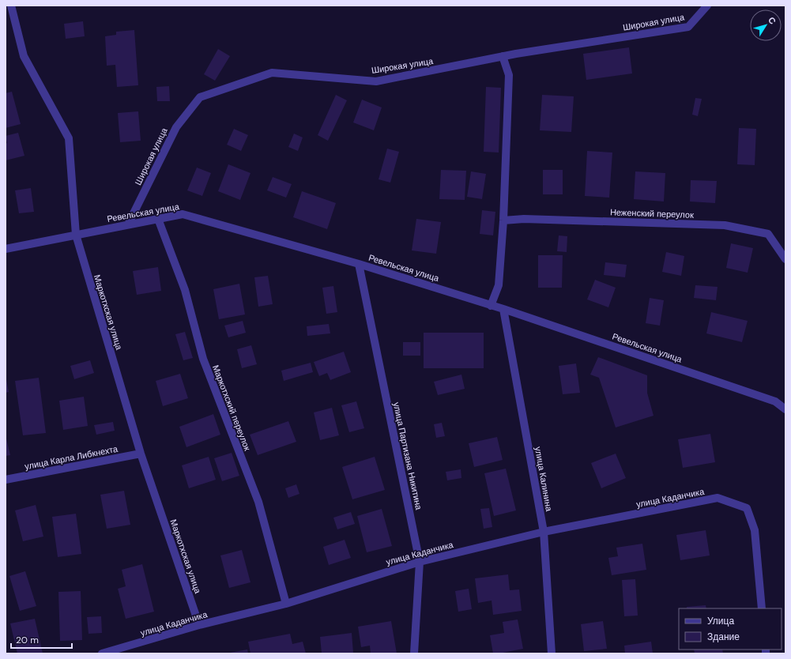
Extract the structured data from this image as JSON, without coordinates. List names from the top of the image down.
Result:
{
  "streets": {
    "street": [
      "Широкая улица",
      "Ревельская улица",
      "Неженский переулок",
      "Маркотхская улица",
      "Маркотхский переулок",
      "улица Партизана Никитина",
      "улица Карла Либкнехта",
      "улица Калинина",
      "улица Каданчика"
    ]
  },
  "crossings": [
    ["Широкая улица", "Ревельская улица"],
    ["Ревельская улица", "Маркотхская улица"],
    ["Ревельская улица", "Маркотхский переулок"],
    ["Ревельская улица", "улица Партизана Никитина"],
    ["Ревельская улица", "улица Калинина"],
    ["Маркотхская улица", "улица Карла Либкнехта"],
    ["Маркотхская улица", "улица Каданчика"],
    ["Маркотхский переулок", "улица Каданчика"],
    ["улица Партизана Никитина", "улица Каданчика"],
    ["улица Калинина", "улица Каданчика"]
  ],
  "legend": ["Улица", "Здание"],
  "scale_bar": "20 m",
  "north": "top right"
}
